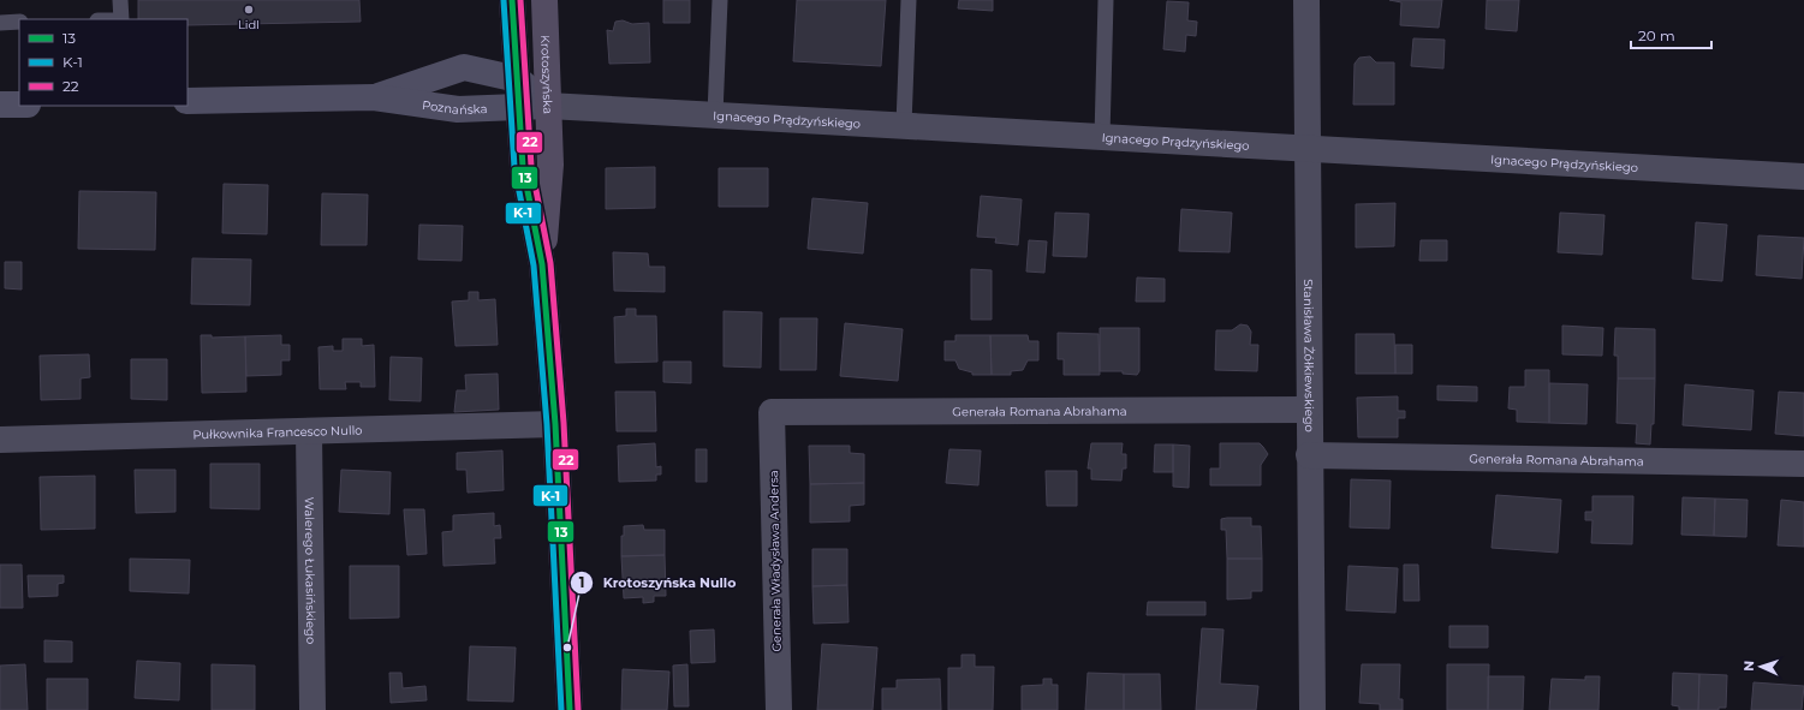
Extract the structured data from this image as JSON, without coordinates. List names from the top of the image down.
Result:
{
  "streets": {
    "main road": ["Krotoszyńska", "Poznańska"],
    "street": [
      "Ignacego Prądzyńskiego",
      "Stanisława Żółkiewskiego",
      "Generała Romana Abrahama",
      "Pułkownika Francesco Nullo",
      "Generała Władysława Andersa",
      "Walerego Łukasińskiego"
    ]
  },
  "crossings": [
    ["Krotoszyńska", "Poznańska"],
    ["Krotoszyńska", "Ignacego Prądzyńskiego"],
    ["Krotoszyńska", "Pułkownika Francesco Nullo"],
    ["Poznańska", "Ignacego Prądzyńskiego"],
    ["Ignacego Prądzyńskiego", "Stanisława Żółkiewskiego"],
    ["Stanisława Żółkiewskiego", "Generała Romana Abrahama"],
    ["Generała Romana Abrahama", "Generała Władysława Andersa"],
    ["Pułkownika Francesco Nullo", "Walerego Łukasińskiego"]
  ],
  "places": ["Lidl", "Krotoszyńska Nullo"],
  "lines": ["transit line 13", "transit line K-1", "transit line 22"],
  "legend": ["13", "K-1", "22"],
  "scale_bar": "20 m",
  "north": "left"
}
